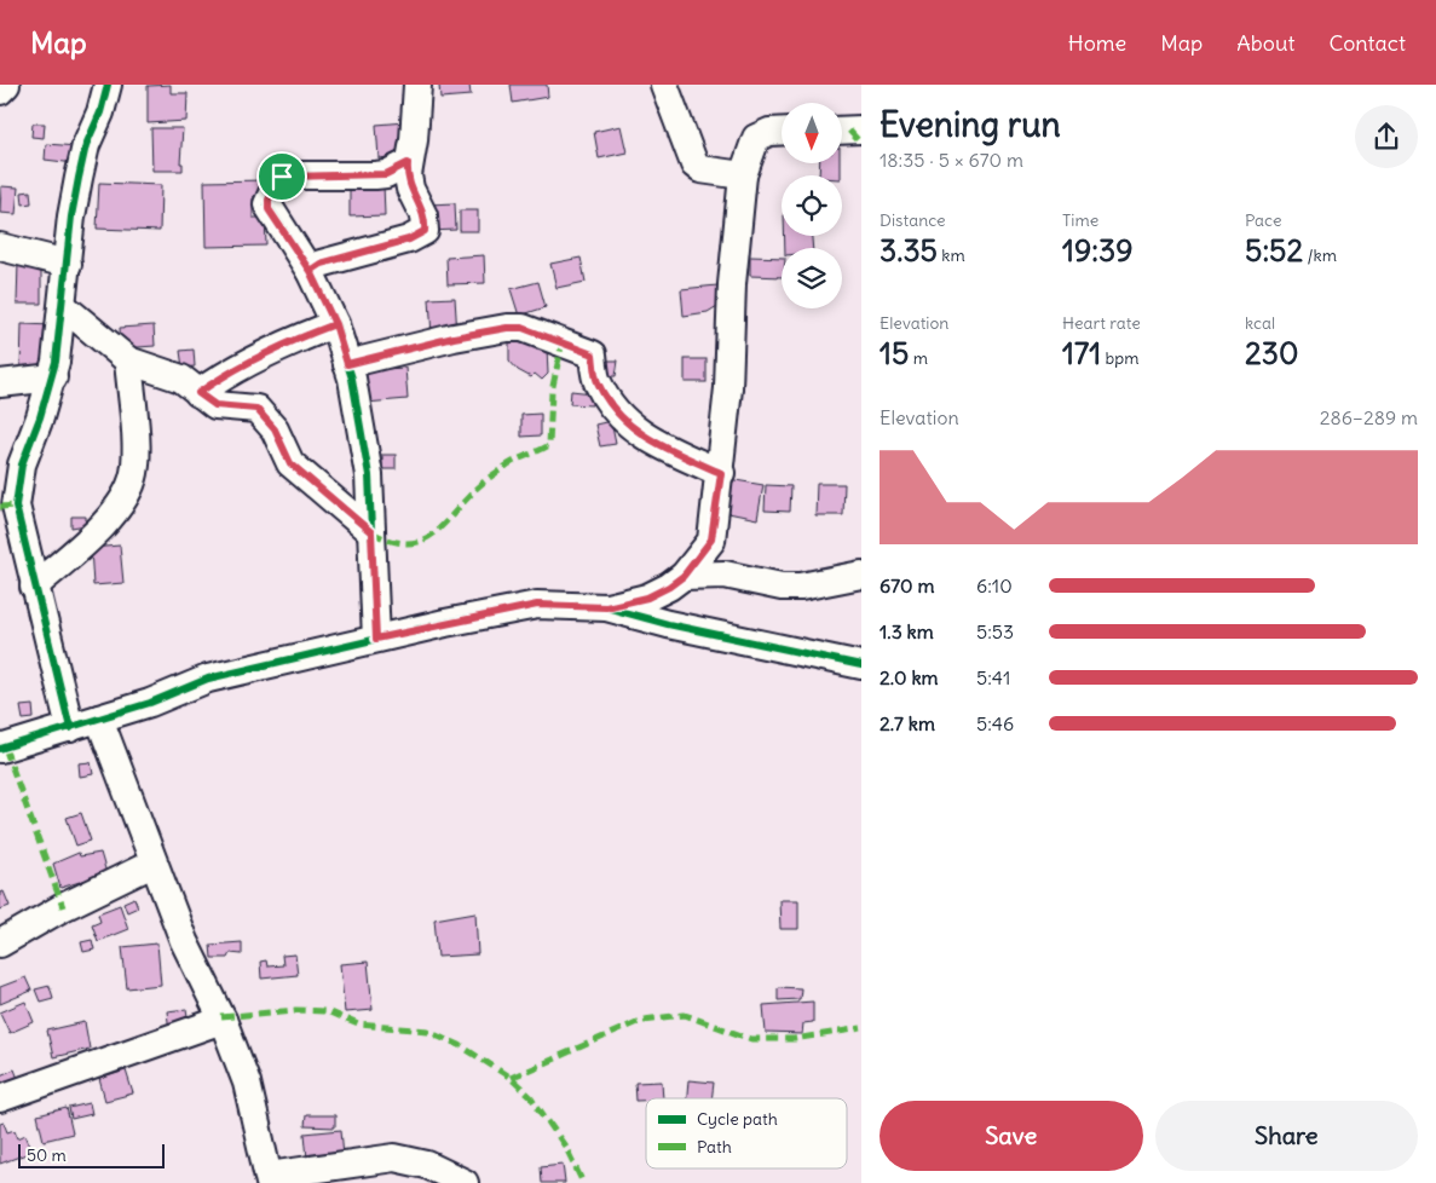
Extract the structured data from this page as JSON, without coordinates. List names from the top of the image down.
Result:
{
  "legend": ["Cycle path", "Path"],
  "scale_bar": "50 m",
  "north": "bottom",
  "page": {
    "header": "Map",
    "nav": [
      "Home",
      "Map",
      "About",
      "Contact"
    ],
    "heading": ["Evening run", "18:35 · 5 × 670 m"],
    "stats": [
      ["Distance", "3.35 km"],
      ["Time", "19:39"],
      ["Pace", "5:52 /km"],
      ["Elevation", "15 m"],
      ["Heart rate", "171 bpm"],
      ["kcal", "230"]
    ],
    "chart": ["Elevation", "286–289 m"],
    "list": [
      {
        "name": "670 m",
        "note": "6:10"
      },
      {
        "name": "1.3 km",
        "note": "5:53"
      },
      {
        "name": "2.0 km",
        "note": "5:41"
      },
      {
        "name": "2.7 km",
        "note": "5:46"
      }
    ],
    "buttons": ["Save", "Share"],
    "scale": "50 m"
  }
}
